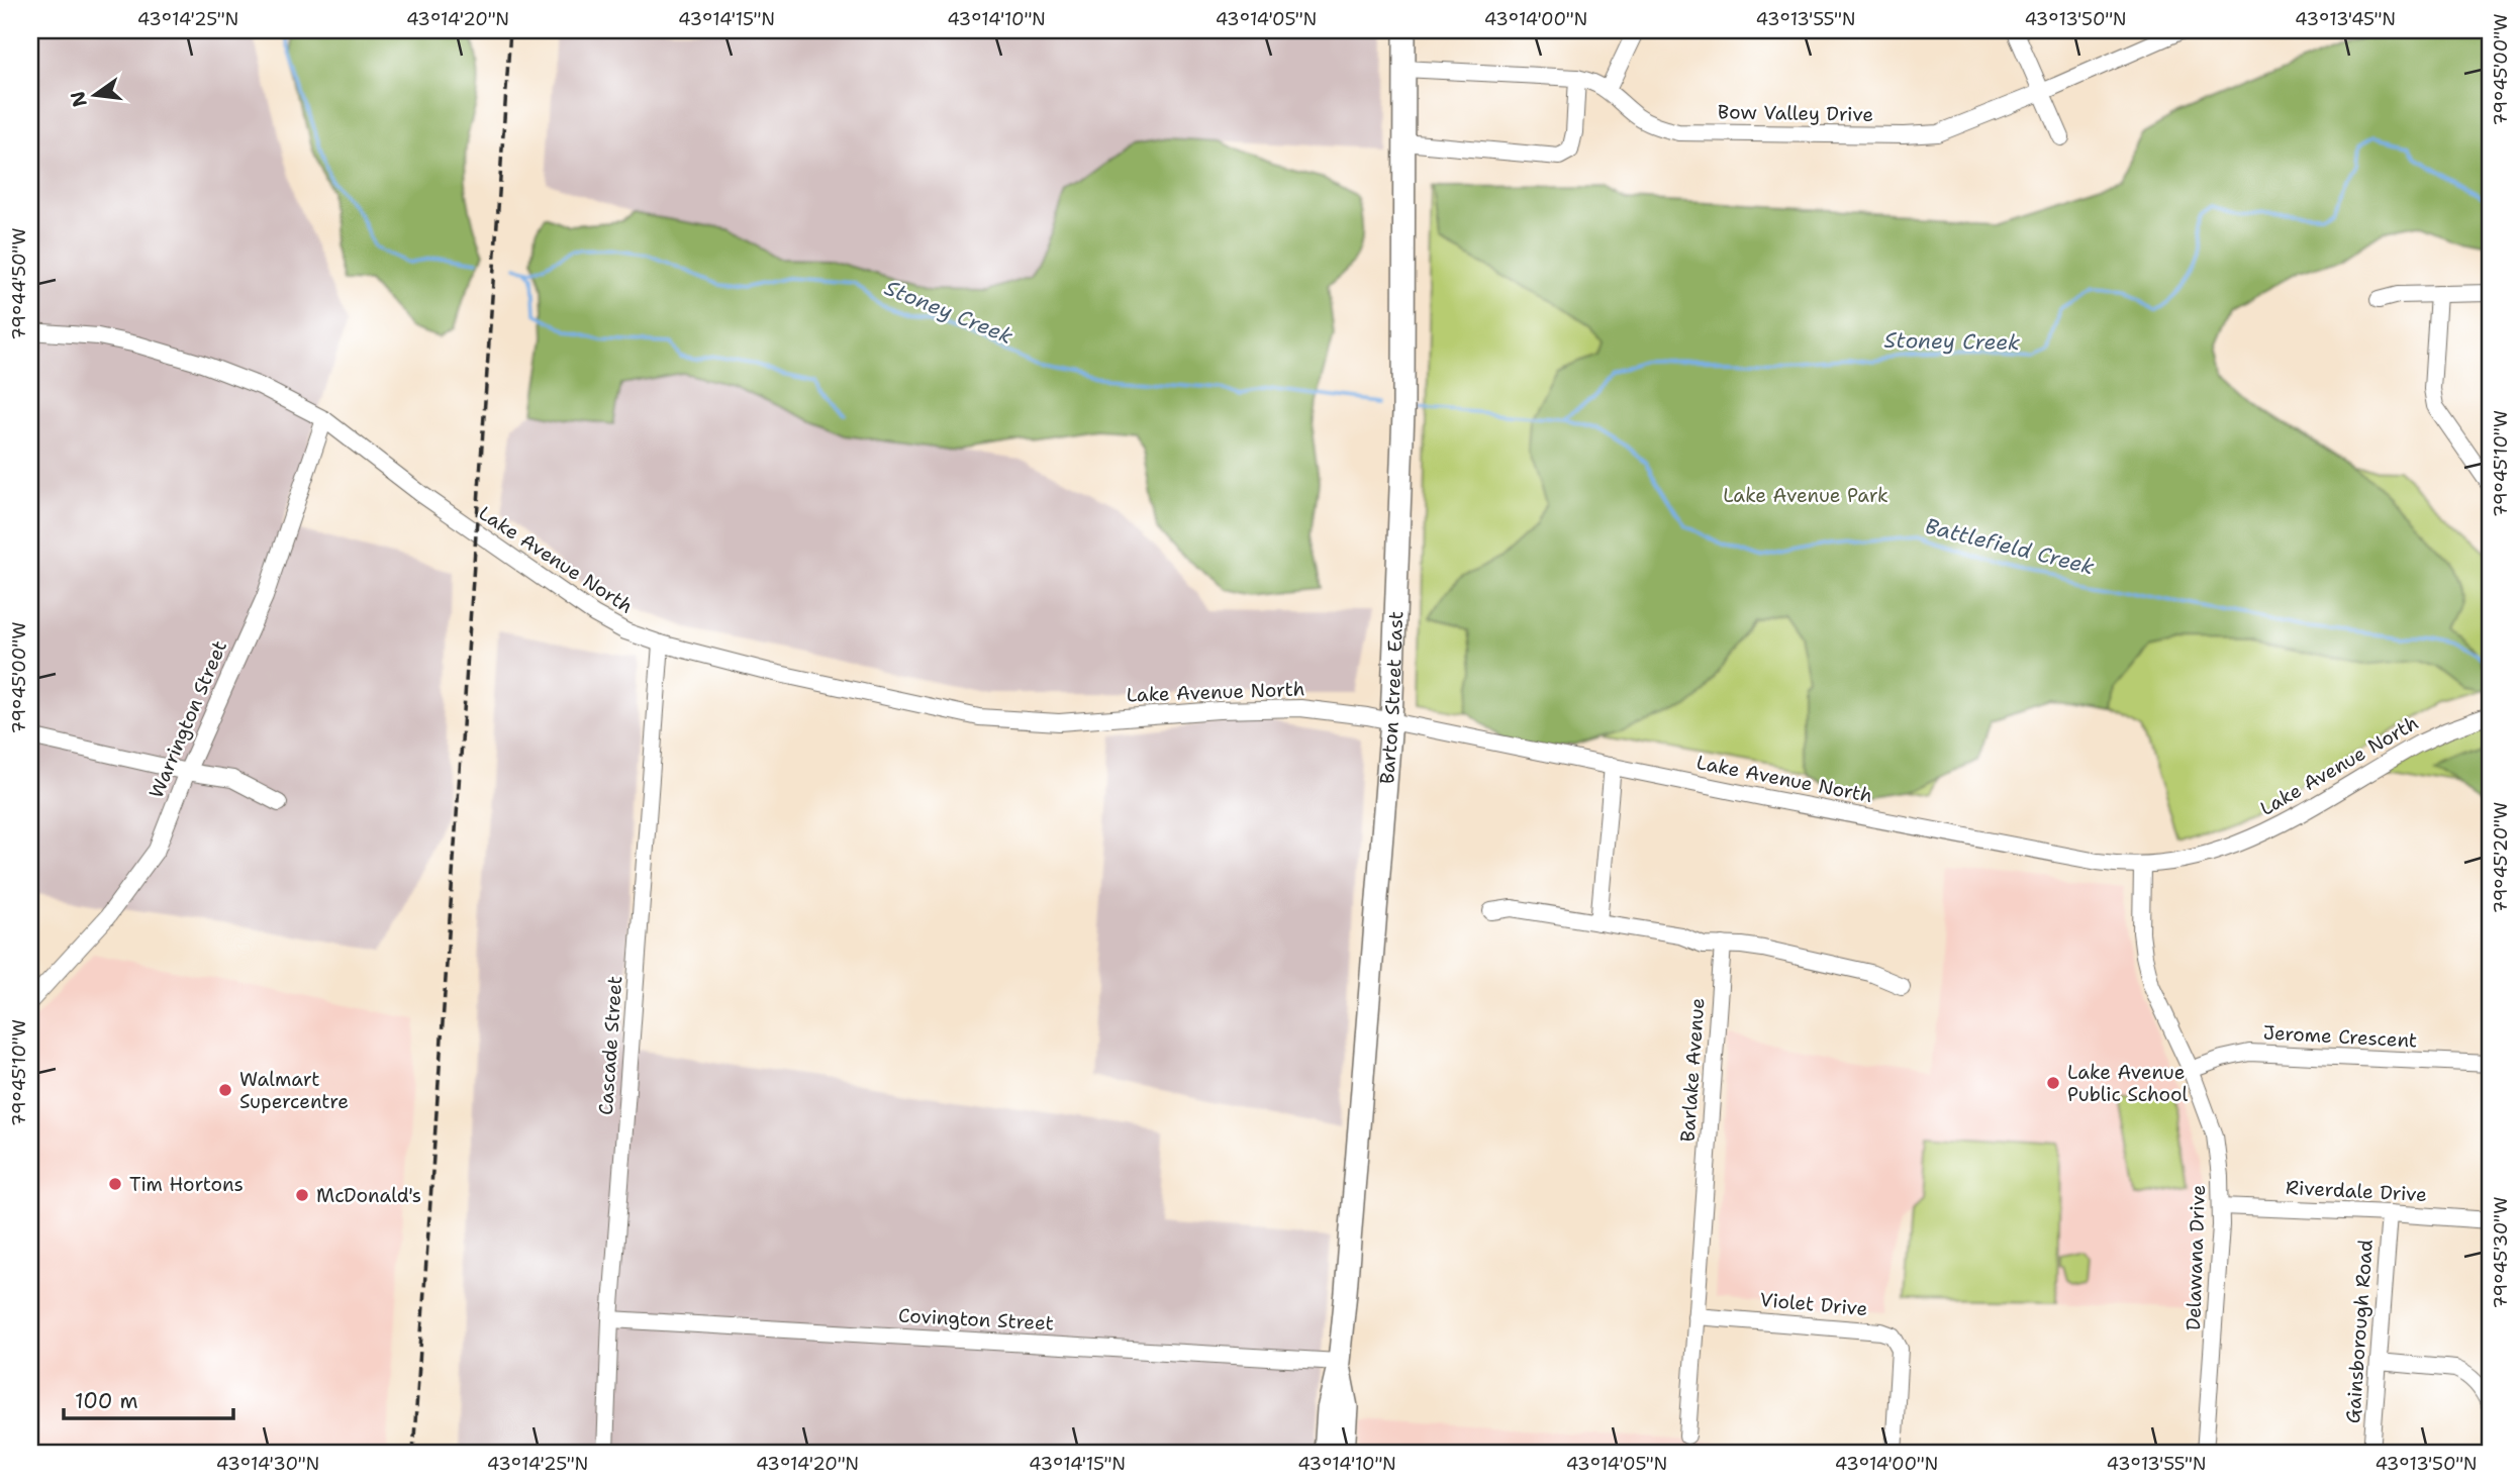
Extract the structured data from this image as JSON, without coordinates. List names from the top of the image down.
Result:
{
  "streets": {
    "main road": ["Barton Street East"],
    "street": [
      "Bow Valley Drive",
      "Lake Avenue North",
      "Warrington Street",
      "Jerome Crescent",
      "Cascade Street",
      "Barlake Avenue",
      "Riverdale Drive",
      "Delawana Drive",
      "Violet Drive",
      "Covington Street",
      "Gainsborough Road"
    ]
  },
  "crossings": [
    ["Bow Valley Drive", "Barton Street East"],
    ["Lake Avenue North", "Barton Street East"],
    ["Lake Avenue North", "Warrington Street"],
    ["Lake Avenue North", "Cascade Street"],
    ["Lake Avenue North", "Delawana Drive"],
    ["Barton Street East", "Covington Street"],
    ["Jerome Crescent", "Delawana Drive"],
    ["Cascade Street", "Covington Street"],
    ["Barlake Avenue", "Violet Drive"],
    ["Riverdale Drive", "Delawana Drive"],
    ["Riverdale Drive", "Gainsborough Road"]
  ],
  "water": ["Stoney Creek", "Battlefield Creek"],
  "parks": ["Lake Avenue Park"],
  "places": [
    "Lake Avenue Public School",
    "Walmart Supercentre",
    "Tim Hortons",
    "McDonald's"
  ],
  "scale_bar": "100 m",
  "north": "left",
  "coordinates": [
    "43°14'25\"N",
    "43°14'20\"N",
    "43°14'15\"N",
    "43°14'10\"N",
    "43°14'05\"N",
    "43°14'00\"N",
    "43°13'55\"N",
    "43°13'50\"N",
    "43°13'45\"N",
    "79°45'00\"W",
    "79°44'50\"W",
    "79°45'10\"W",
    "79°45'20\"W",
    "79°45'30\"W",
    "43°14'30\"N"
  ]
}
